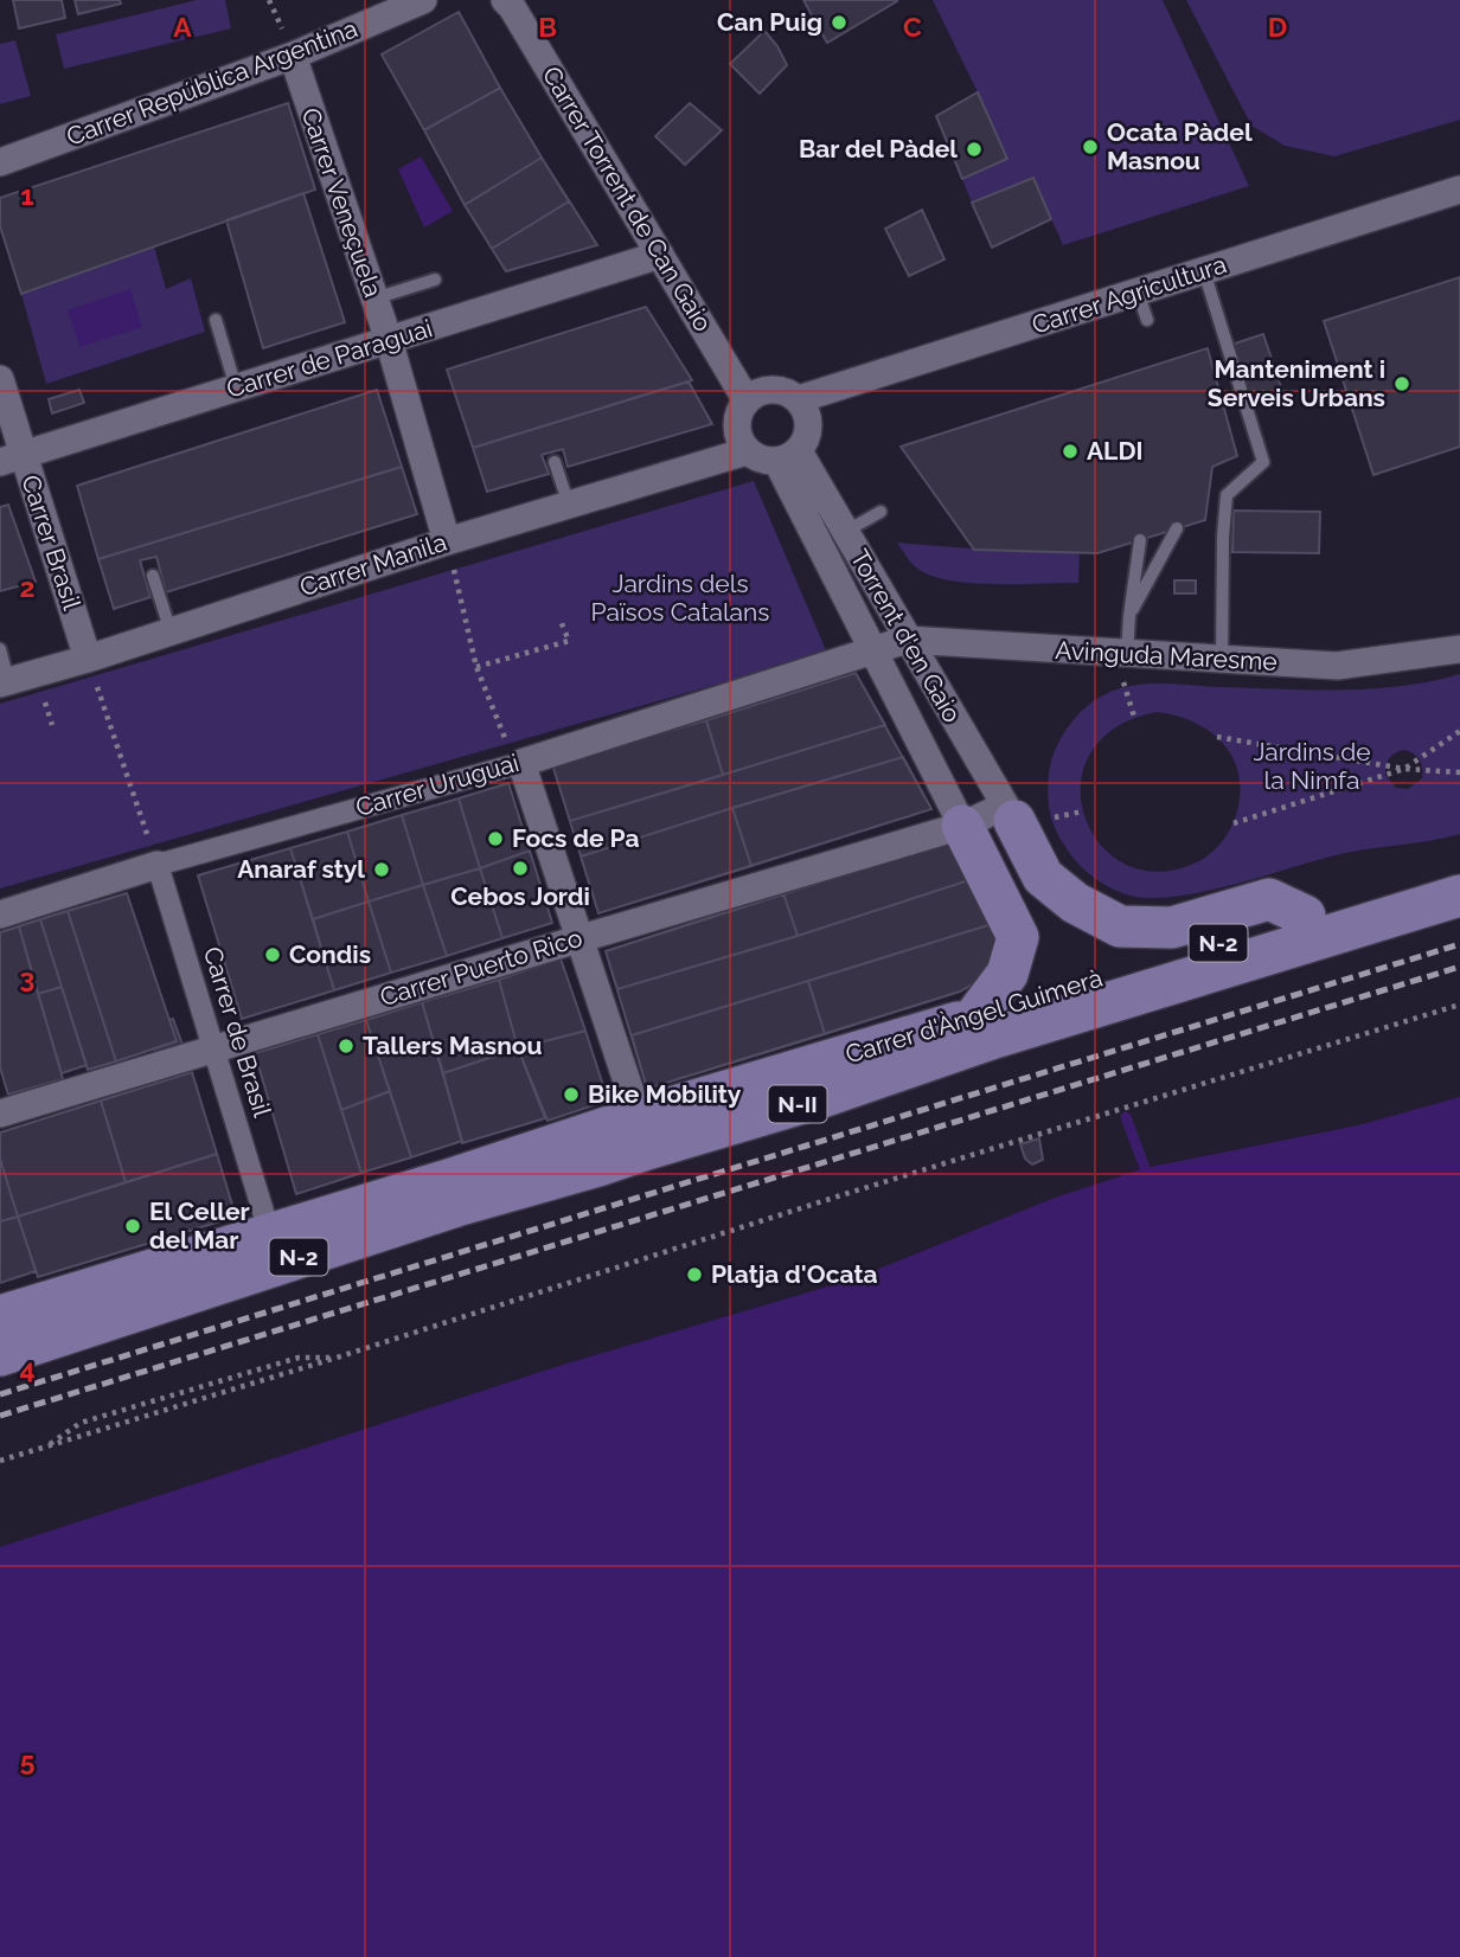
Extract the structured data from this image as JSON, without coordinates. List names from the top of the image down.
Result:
{
  "streets": {
    "main road": ["N-2", "Carrer d'Àngel Guimerà", "N-II"],
    "street": [
      "Carrer República Argentina",
      "Carrer Torrent de Can Gaio",
      "Carrer Veneçuela",
      "Carrer Agricultura",
      "Carrer de Paraguai",
      "Carrer Brasil",
      "Carrer Manila",
      "Torrent d'en Gaio",
      "Avinguda Maresme",
      "Carrer Uruguai",
      "Carrer Puerto Rico",
      "Carrer de Brasil"
    ]
  },
  "crossings": [
    ["Carrer República Argentina", "Carrer Veneçuela"],
    ["Carrer Torrent de Can Gaio", "Carrer Agricultura"],
    ["Carrer Torrent de Can Gaio", "Carrer de Paraguai"],
    ["Carrer Torrent de Can Gaio", "Carrer Manila"],
    ["Carrer Torrent de Can Gaio", "Torrent d'en Gaio"],
    ["Carrer Veneçuela", "Carrer de Paraguai"],
    ["Carrer Veneçuela", "Carrer Manila"],
    ["Carrer Agricultura", "Carrer Manila"],
    ["Carrer Agricultura", "Torrent d'en Gaio"],
    ["Carrer de Paraguai", "Carrer Brasil"],
    ["Carrer Brasil", "Carrer Manila"],
    ["Carrer Manila", "Torrent d'en Gaio"],
    ["Torrent d'en Gaio", "Avinguda Maresme"],
    ["Torrent d'en Gaio", "Carrer Uruguai"],
    ["Torrent d'en Gaio", "Carrer Puerto Rico"],
    ["Avinguda Maresme", "Carrer Uruguai"],
    ["Carrer Uruguai", "Carrer de Brasil"],
    ["N-2", "Carrer d'Àngel Guimerà"],
    ["Carrer Puerto Rico", "Carrer de Brasil"]
  ],
  "parks": ["Jardins dels Països Catalans", "Jardins de la Nimfa"],
  "places": [
    "Can Puig",
    "Ocata Pàdel Masnou",
    "Bar del Pàdel",
    "Manteniment i Serveis Urbans",
    "ALDI",
    "Focs de Pa",
    "Cebos Jordi",
    "Anaraf styl",
    "Condis",
    "Tallers Masnou",
    "Bike Mobility",
    "El Celler del Mar",
    "Platja d'Ocata"
  ],
  "grid": {
    "columns": [
      "A",
      "B",
      "C",
      "D"
    ],
    "rows": [
      "1",
      "2",
      "3",
      "4",
      "5"
    ]
  }
}
